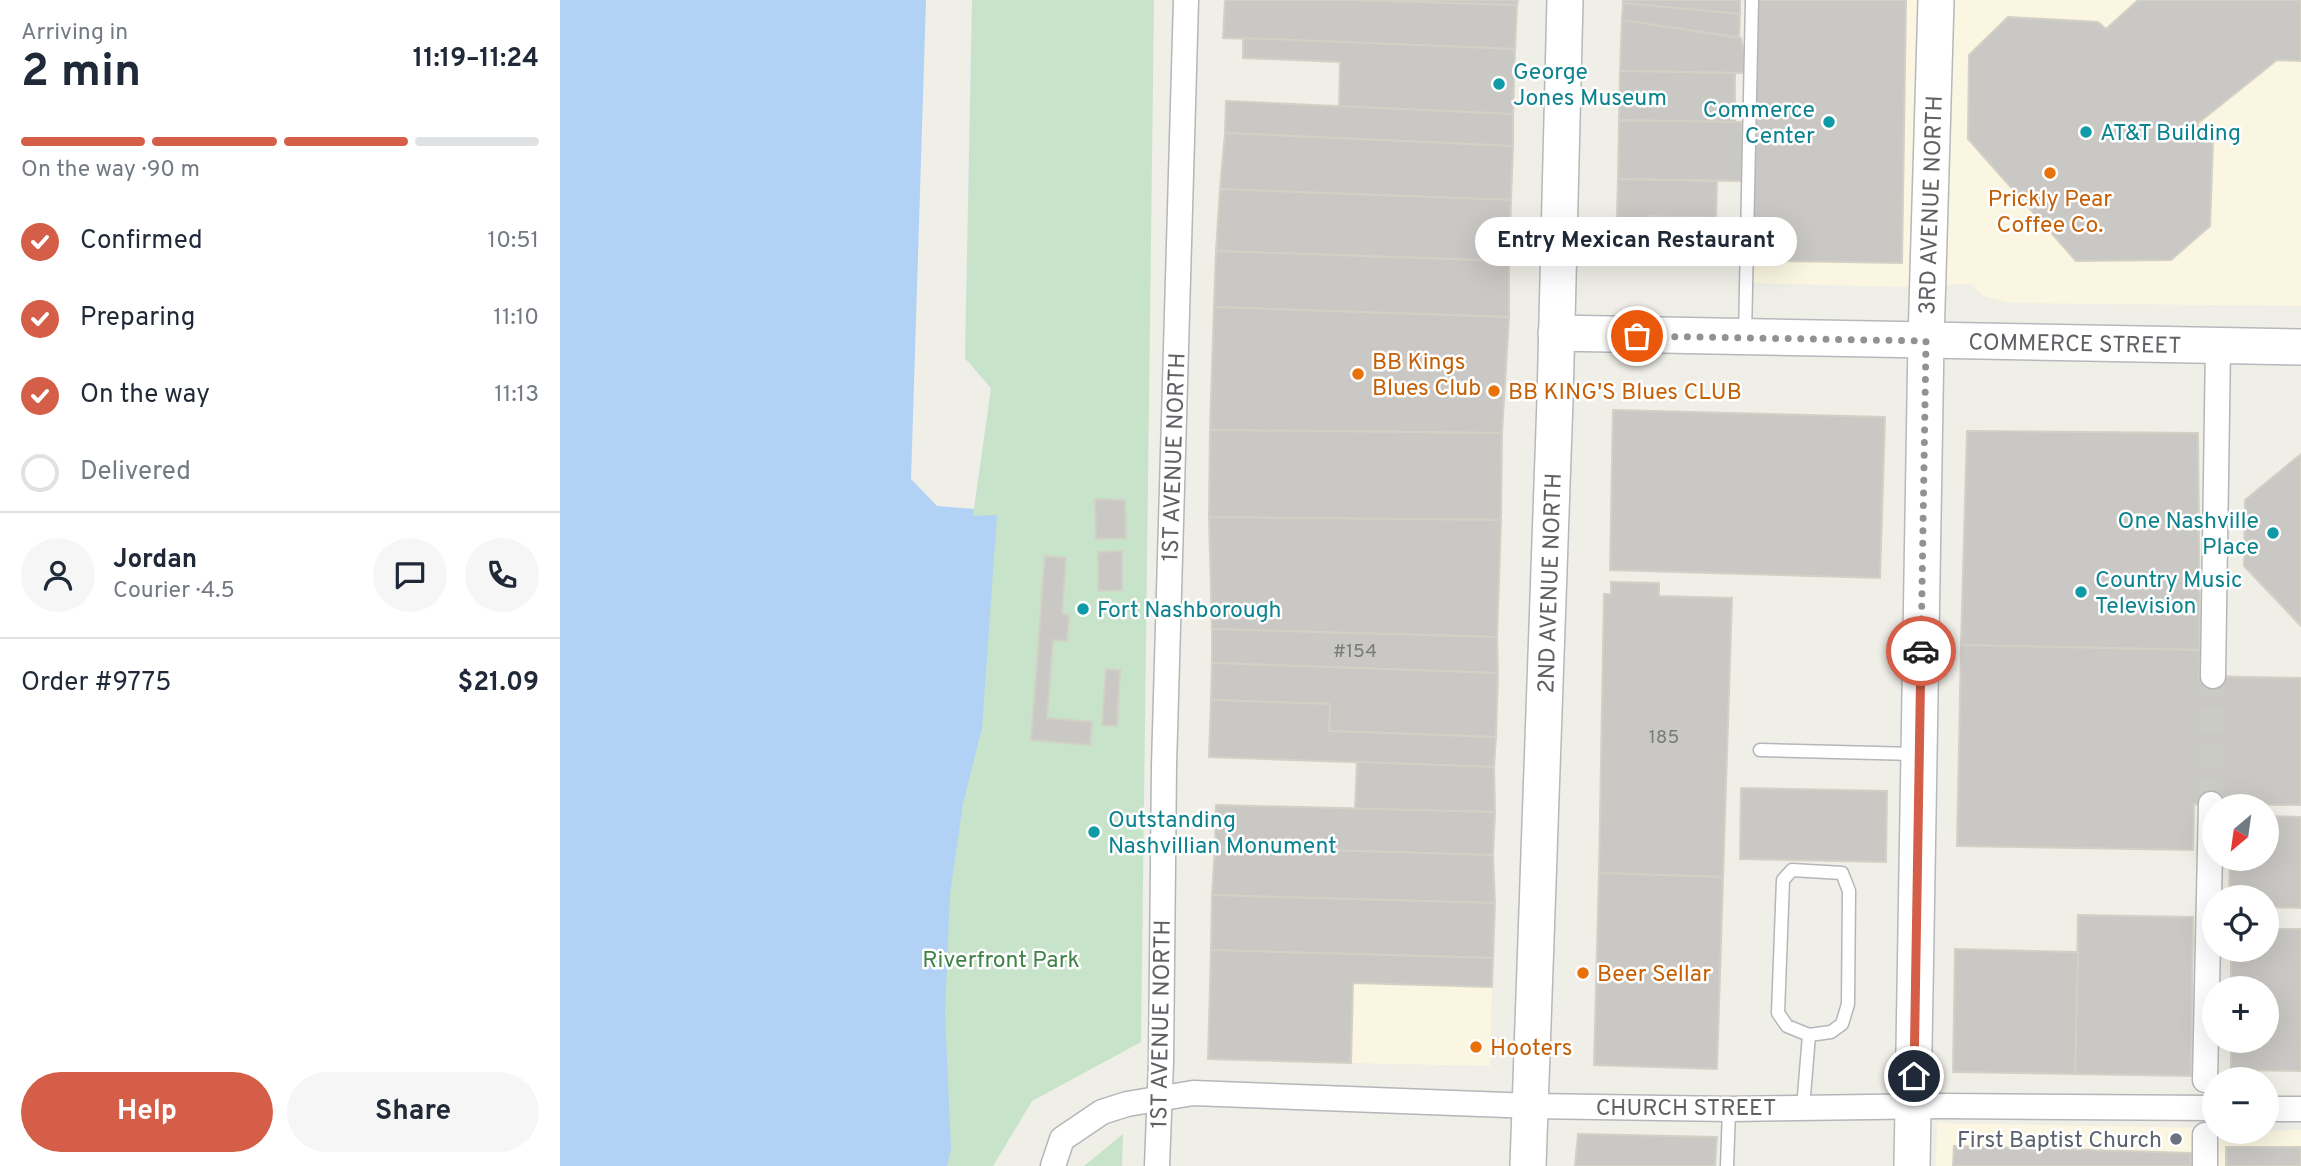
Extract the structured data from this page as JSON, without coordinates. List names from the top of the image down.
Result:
{
  "streets": {
    "street": [
      "3RD AVENUE NORTH",
      "COMMERCE STREET",
      "1ST AVENUE NORTH",
      "2ND AVENUE NORTH",
      "CHURCH STREET"
    ]
  },
  "crossings": [
    ["3RD AVENUE NORTH", "COMMERCE STREET"],
    ["3RD AVENUE NORTH", "CHURCH STREET"],
    ["COMMERCE STREET", "2ND AVENUE NORTH"],
    ["1ST AVENUE NORTH", "CHURCH STREET"],
    ["2ND AVENUE NORTH", "CHURCH STREET"]
  ],
  "parks": ["Riverfront Park"],
  "places": [
    "George Jones Museum",
    "Commerce Center",
    "AT&T Building",
    "Prickly Pear Coffee Co.",
    "Entry Mexican Restaurant",
    "BB Kings Blues Club",
    "BB KING'S Blues CLUB",
    "One Nashville Place",
    "Country Music Television",
    "Fort Nashborough",
    "Outstanding Nashvillian Monument",
    "Beer Sellar",
    "Hooters",
    "First Baptist Church"
  ],
  "house_numbers": ["#154", "185"],
  "north": "bottom left",
  "page": {
    "heading": ["2 min", "Arriving in", "11:19–11:24"],
    "panel": [
      "Jordan",
      "Courier · 4.5",
      "Order #9775",
      "$21.09"
    ],
    "bar": "On the way · 90 m",
    "list": [
      ["Confirmed", "10:51"],
      ["Preparing", "11:10"],
      ["On the way", "11:13"],
      "Delivered"
    ],
    "bubble": "Entry Mexican Restaurant",
    "map_buttons": ["+", "−"],
    "buttons": ["Help", "Share"]
  }
}
